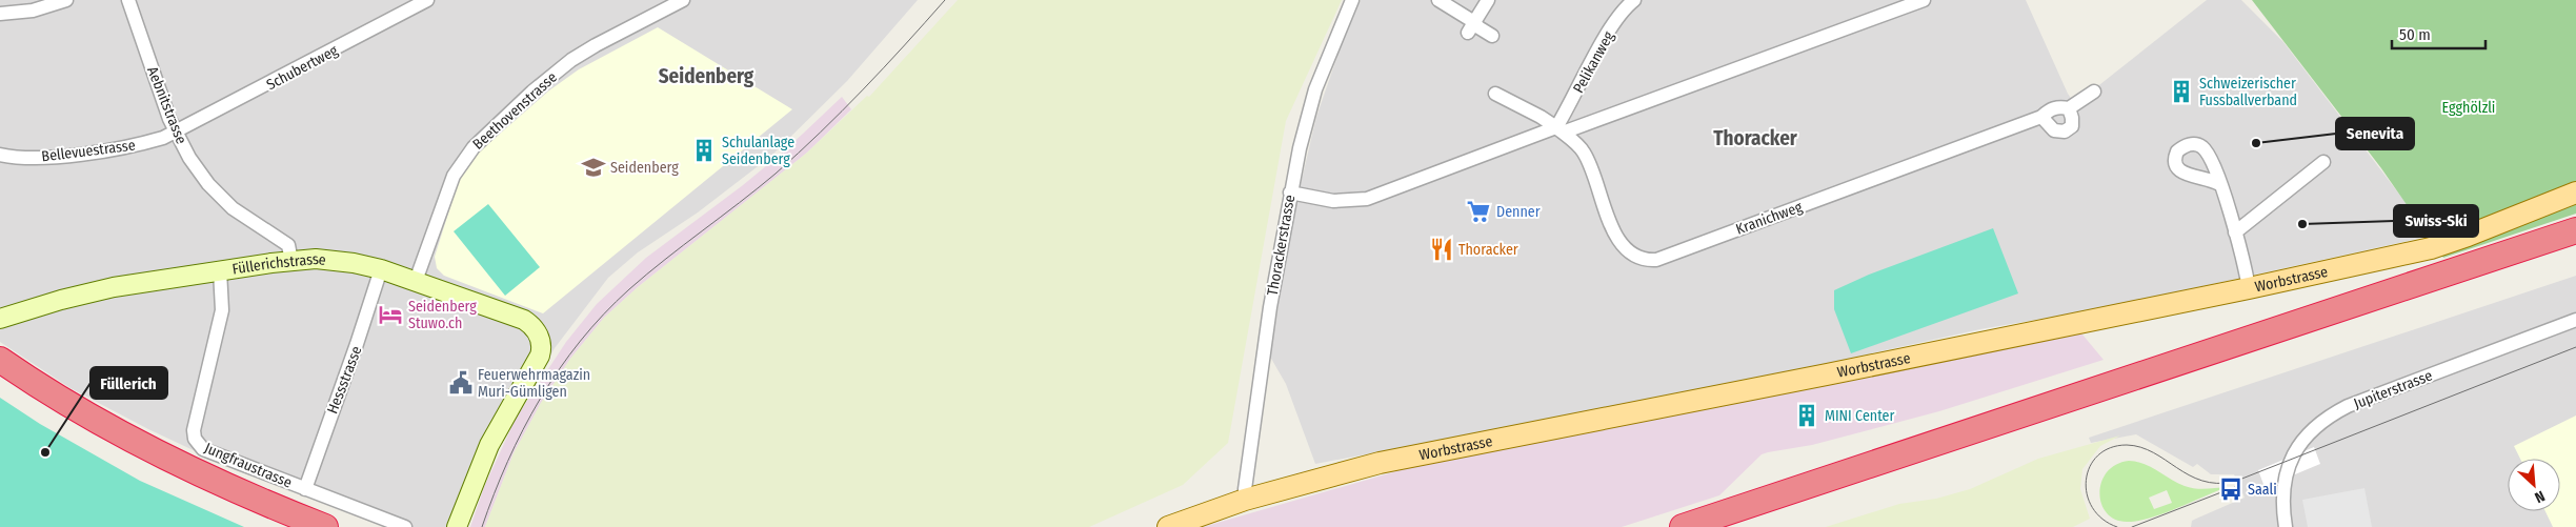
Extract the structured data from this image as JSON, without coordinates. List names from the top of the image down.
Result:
{
  "streets": {
    "main road": ["Worbstrasse"],
    "street": [
      "Pelikanweg",
      "Schubertweg",
      "Aebnitstrasse",
      "Beethovenstrasse",
      "Bellevuestrasse",
      "Kranichweg",
      "Thorackerstrasse",
      "Füllerichstrasse",
      "Hessstrasse",
      "Jupiterstrasse",
      "Jungfraustrasse"
    ]
  },
  "crossings": [
    ["Pelikanweg", "Kranichweg"],
    ["Schubertweg", "Aebnitstrasse"],
    ["Schubertweg", "Bellevuestrasse"],
    ["Aebnitstrasse", "Bellevuestrasse"],
    ["Aebnitstrasse", "Füllerichstrasse"],
    ["Beethovenstrasse", "Füllerichstrasse"],
    ["Thorackerstrasse", "Worbstrasse"],
    ["Füllerichstrasse", "Hessstrasse"],
    ["Füllerichstrasse", "Jungfraustrasse"],
    ["Hessstrasse", "Jungfraustrasse"]
  ],
  "districts": ["Seidenberg", "Thoracker"],
  "parks": ["Egghölzli"],
  "places": {
    "building": ["Schweizerischer Fussballverband", "Schulanlage Seidenberg", "MINI Center"],
    "other": ["Senevita", "Swiss-Ski", "Füllerich"],
    "school or university": ["Seidenberg"],
    "supermarket": ["Denner"],
    "restaurant": ["Thoracker"],
    "hotel": ["Seidenberg Stuwo.ch"],
    "public building": ["Feuerwehrmagazin Muri-Gümligen"],
    "bus stop": ["Saali"]
  },
  "scale_bar": "50 m",
  "north": "bottom right"
}
